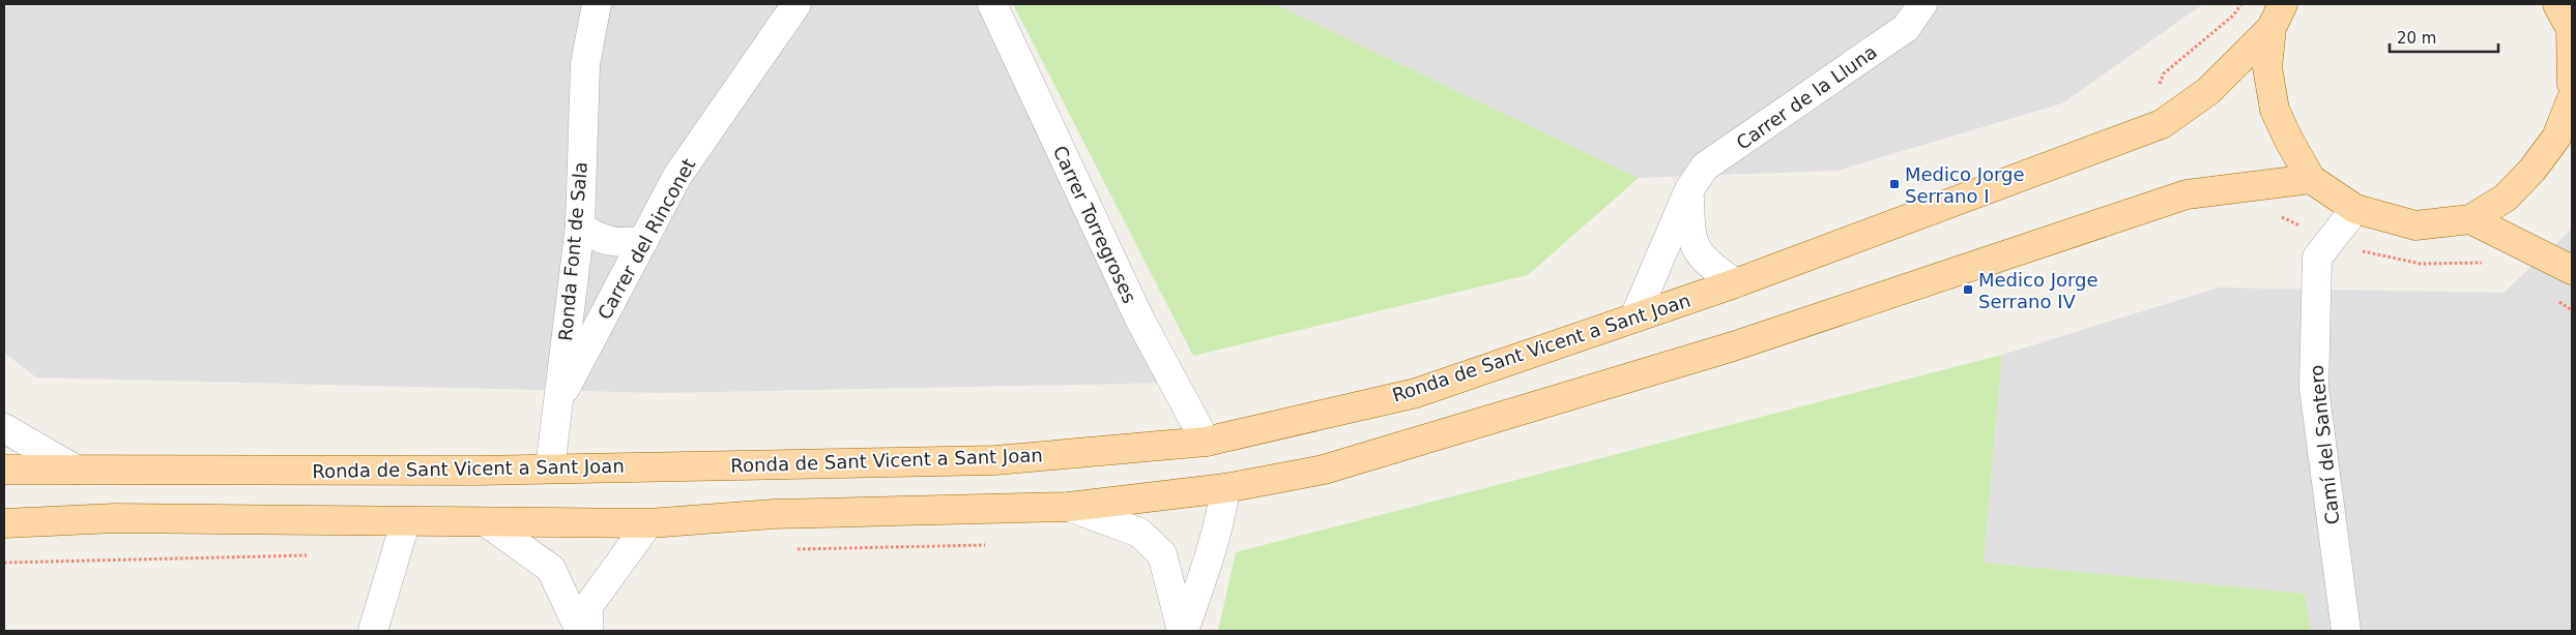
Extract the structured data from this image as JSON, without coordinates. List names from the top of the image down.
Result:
{
  "streets": {
    "main road": ["Ronda de Sant Vicent a Sant Joan"],
    "street": [
      "Carrer de la Lluna",
      "Carrer Torregroses",
      "Carrer del Rinconet",
      "Ronda Font de Sala",
      "Camí del Santero"
    ]
  },
  "crossings": [
    ["Carrer de la Lluna", "Ronda de Sant Vicent a Sant Joan"],
    ["Carrer Torregroses", "Ronda de Sant Vicent a Sant Joan"],
    ["Carrer del Rinconet", "Ronda Font de Sala"],
    ["Ronda Font de Sala", "Ronda de Sant Vicent a Sant Joan"]
  ],
  "places": {
    "transit": ["Medico Jorge Serrano I", "Medico Jorge Serrano IV"]
  },
  "scale_bar": "20 m"
}
